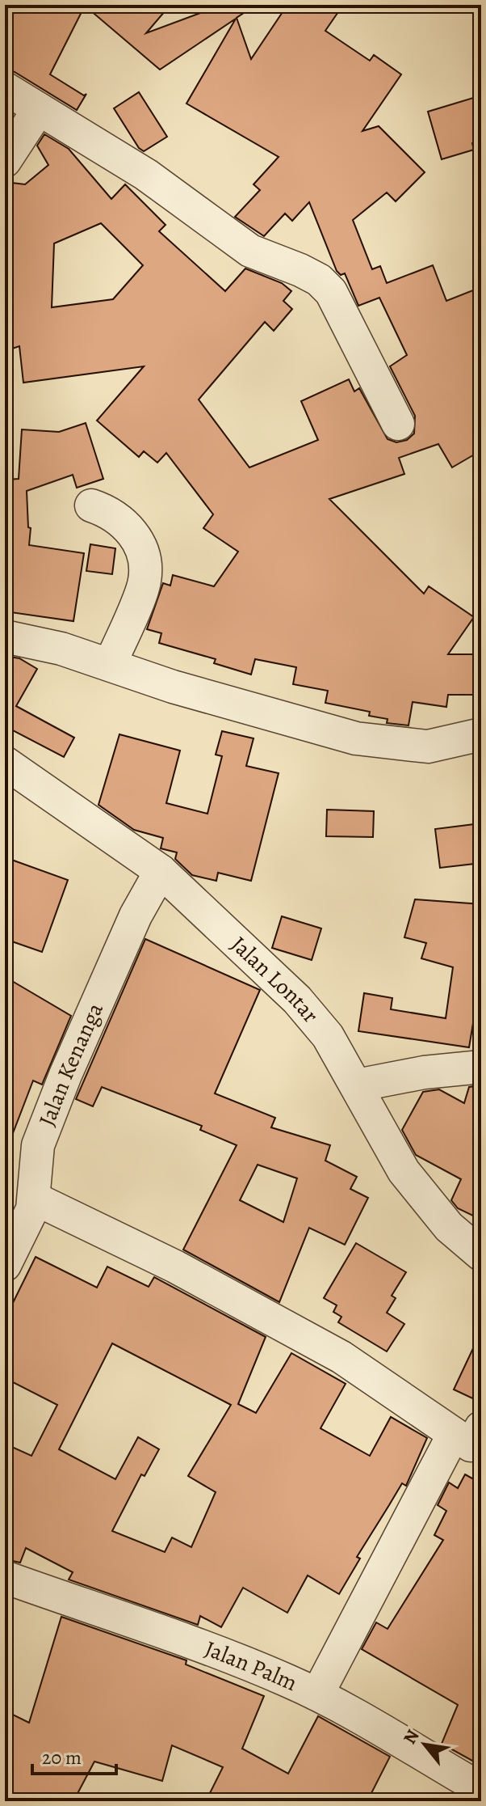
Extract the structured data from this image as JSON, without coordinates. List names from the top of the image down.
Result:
{
  "streets": {
    "street": ["Jalan Lontar", "Jalan Kenanga", "Jalan Palm"]
  },
  "crossings": [
    ["Jalan Lontar", "Jalan Kenanga"]
  ],
  "scale_bar": "20 m",
  "north": "top left"
}
